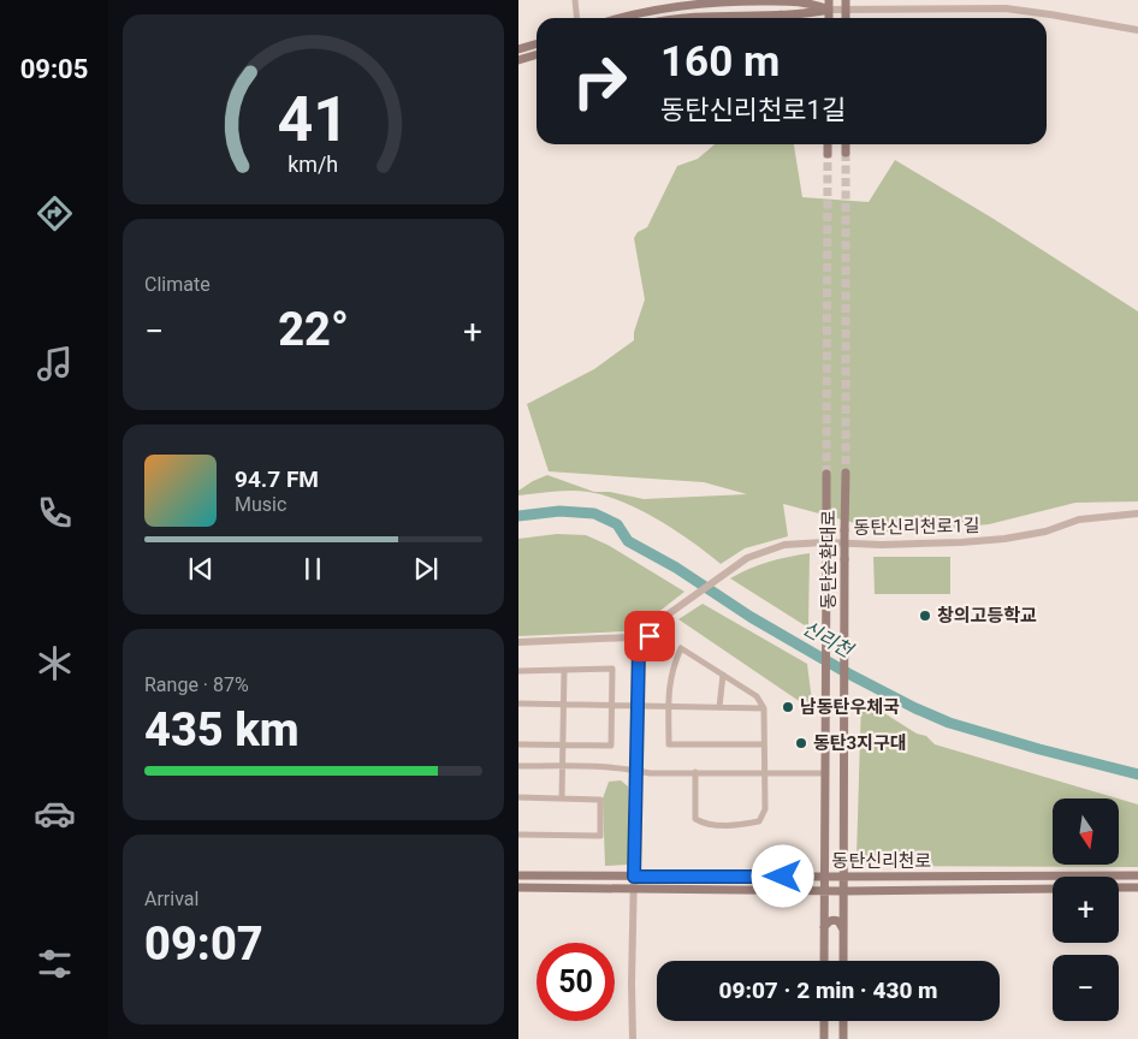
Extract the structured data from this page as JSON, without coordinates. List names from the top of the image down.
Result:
{
  "streets": {
    "main road": ["동탄순환대로", "동탄신리천로"],
    "street": ["동탄신리천로1길"]
  },
  "crossings": [
    ["동탄순환대로", "동탄신리천로"]
  ],
  "water": ["신리천"],
  "places": ["창의고등학교", "남동탄우체국", "동탄3지구대"],
  "north": "bottom",
  "page": {
    "tabs": "09:05",
    "turn": ["160 m", "동탄신리천로1길"],
    "tile": [
      "Climate",
      ["Range · 87%", "435 km"],
      ["Arrival", "09:07"]
    ],
    "heat": ["−", "22°", "+"],
    "song": ["94.7 FM", "Music"],
    "map_buttons": ["+", "−"],
    "limit": "50",
    "trip": "09:07 · 2 min · 430 m",
    "gauge": ["41", "km/h"]
  }
}
